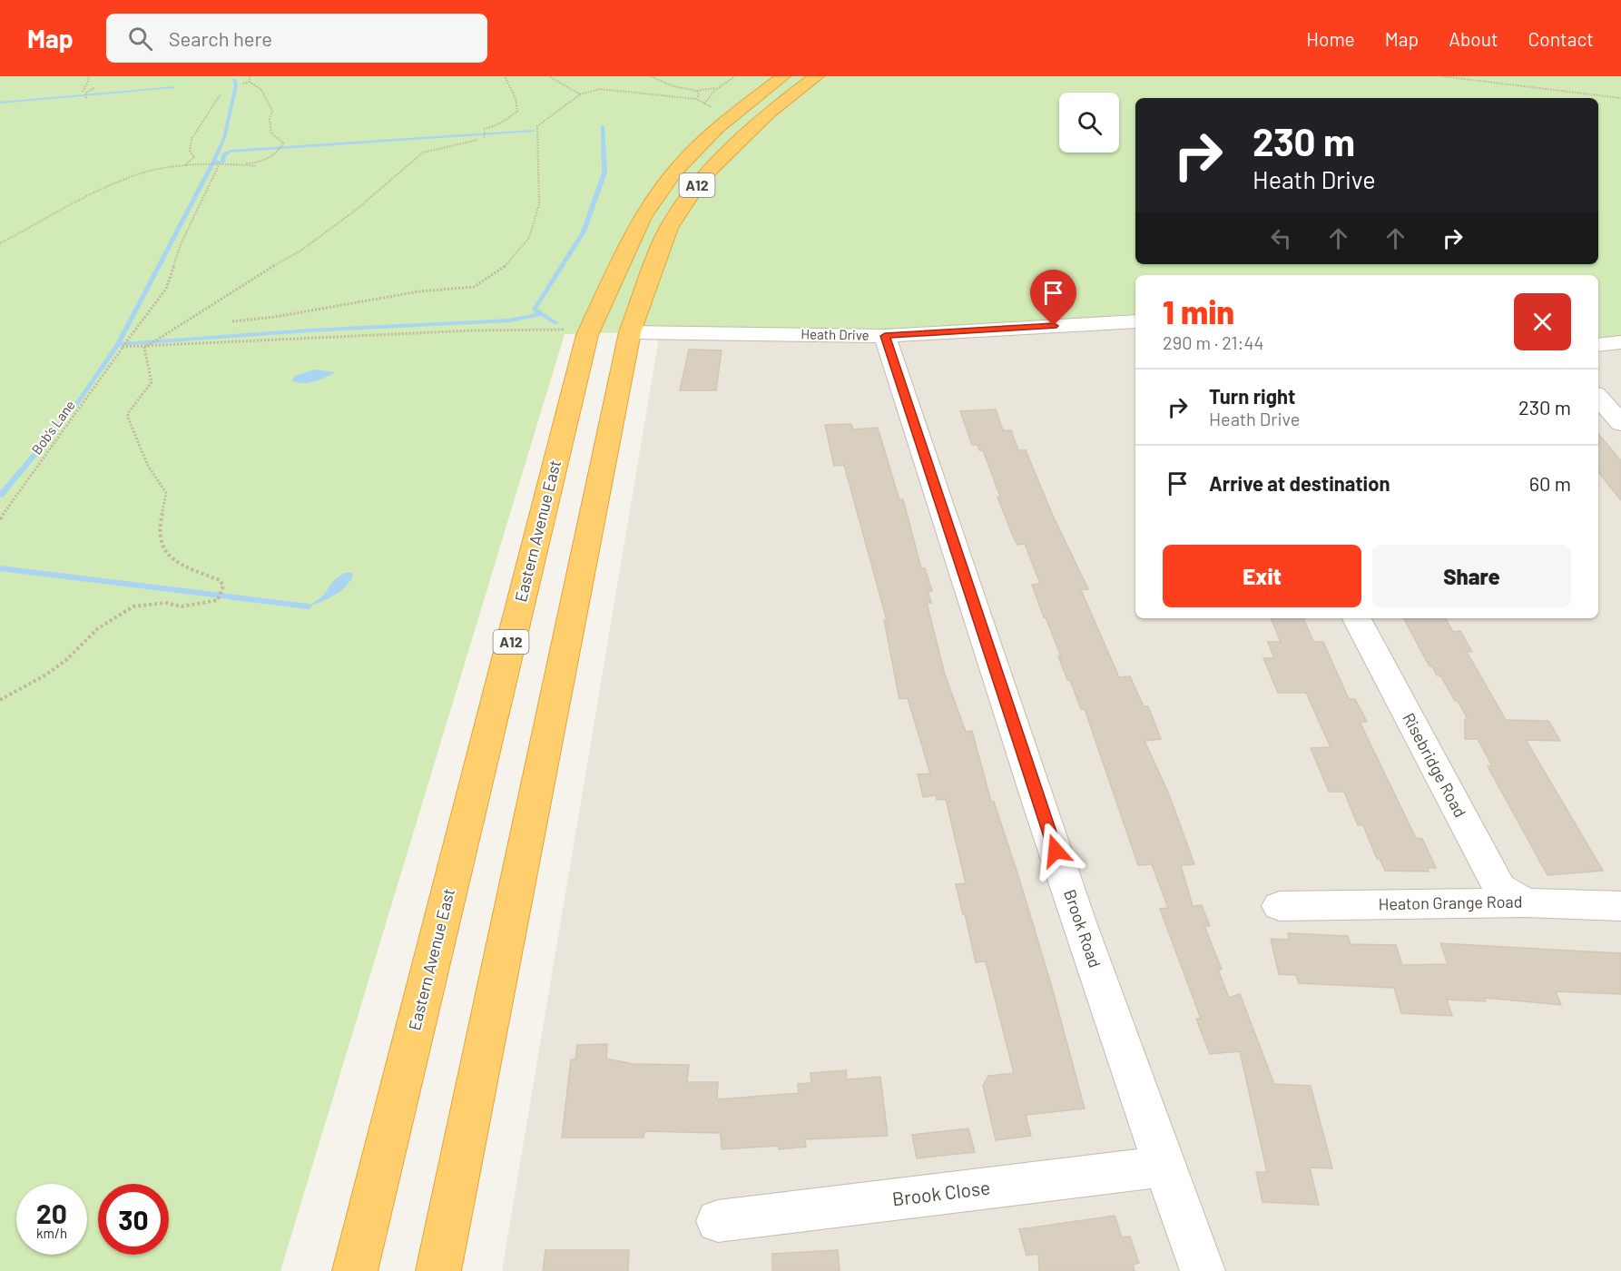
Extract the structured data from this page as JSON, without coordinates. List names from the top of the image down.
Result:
{
  "streets": {
    "highway": ["A12", "Eastern Avenue East"],
    "street": [
      "Heath Drive",
      "Risebridge Road",
      "Heaton Grange Road",
      "Brook Road",
      "Brook Close"
    ],
    "path": ["Bob's Lane"]
  },
  "crossings": [
    ["A12", "Heath Drive"],
    ["Heath Drive", "Brook Road"],
    ["Risebridge Road", "Heaton Grange Road"],
    ["Brook Road", "Brook Close"]
  ],
  "page": {
    "header": "Map",
    "search": "Search here",
    "nav": [
      "Home",
      "Map",
      "About",
      "Contact"
    ],
    "turn": ["230 m", "Heath Drive"],
    "heading": ["1 min", "290 m · 21:44"],
    "list": [
      {
        "name": "Turn right",
        "note": "Heath Drive",
        "value": "230 m"
      },
      {
        "name": "Arrive at destination",
        "value": "60 m"
      }
    ],
    "buttons": ["Exit", "Share"],
    "speed": "20 km/h",
    "limit": "30"
  }
}
